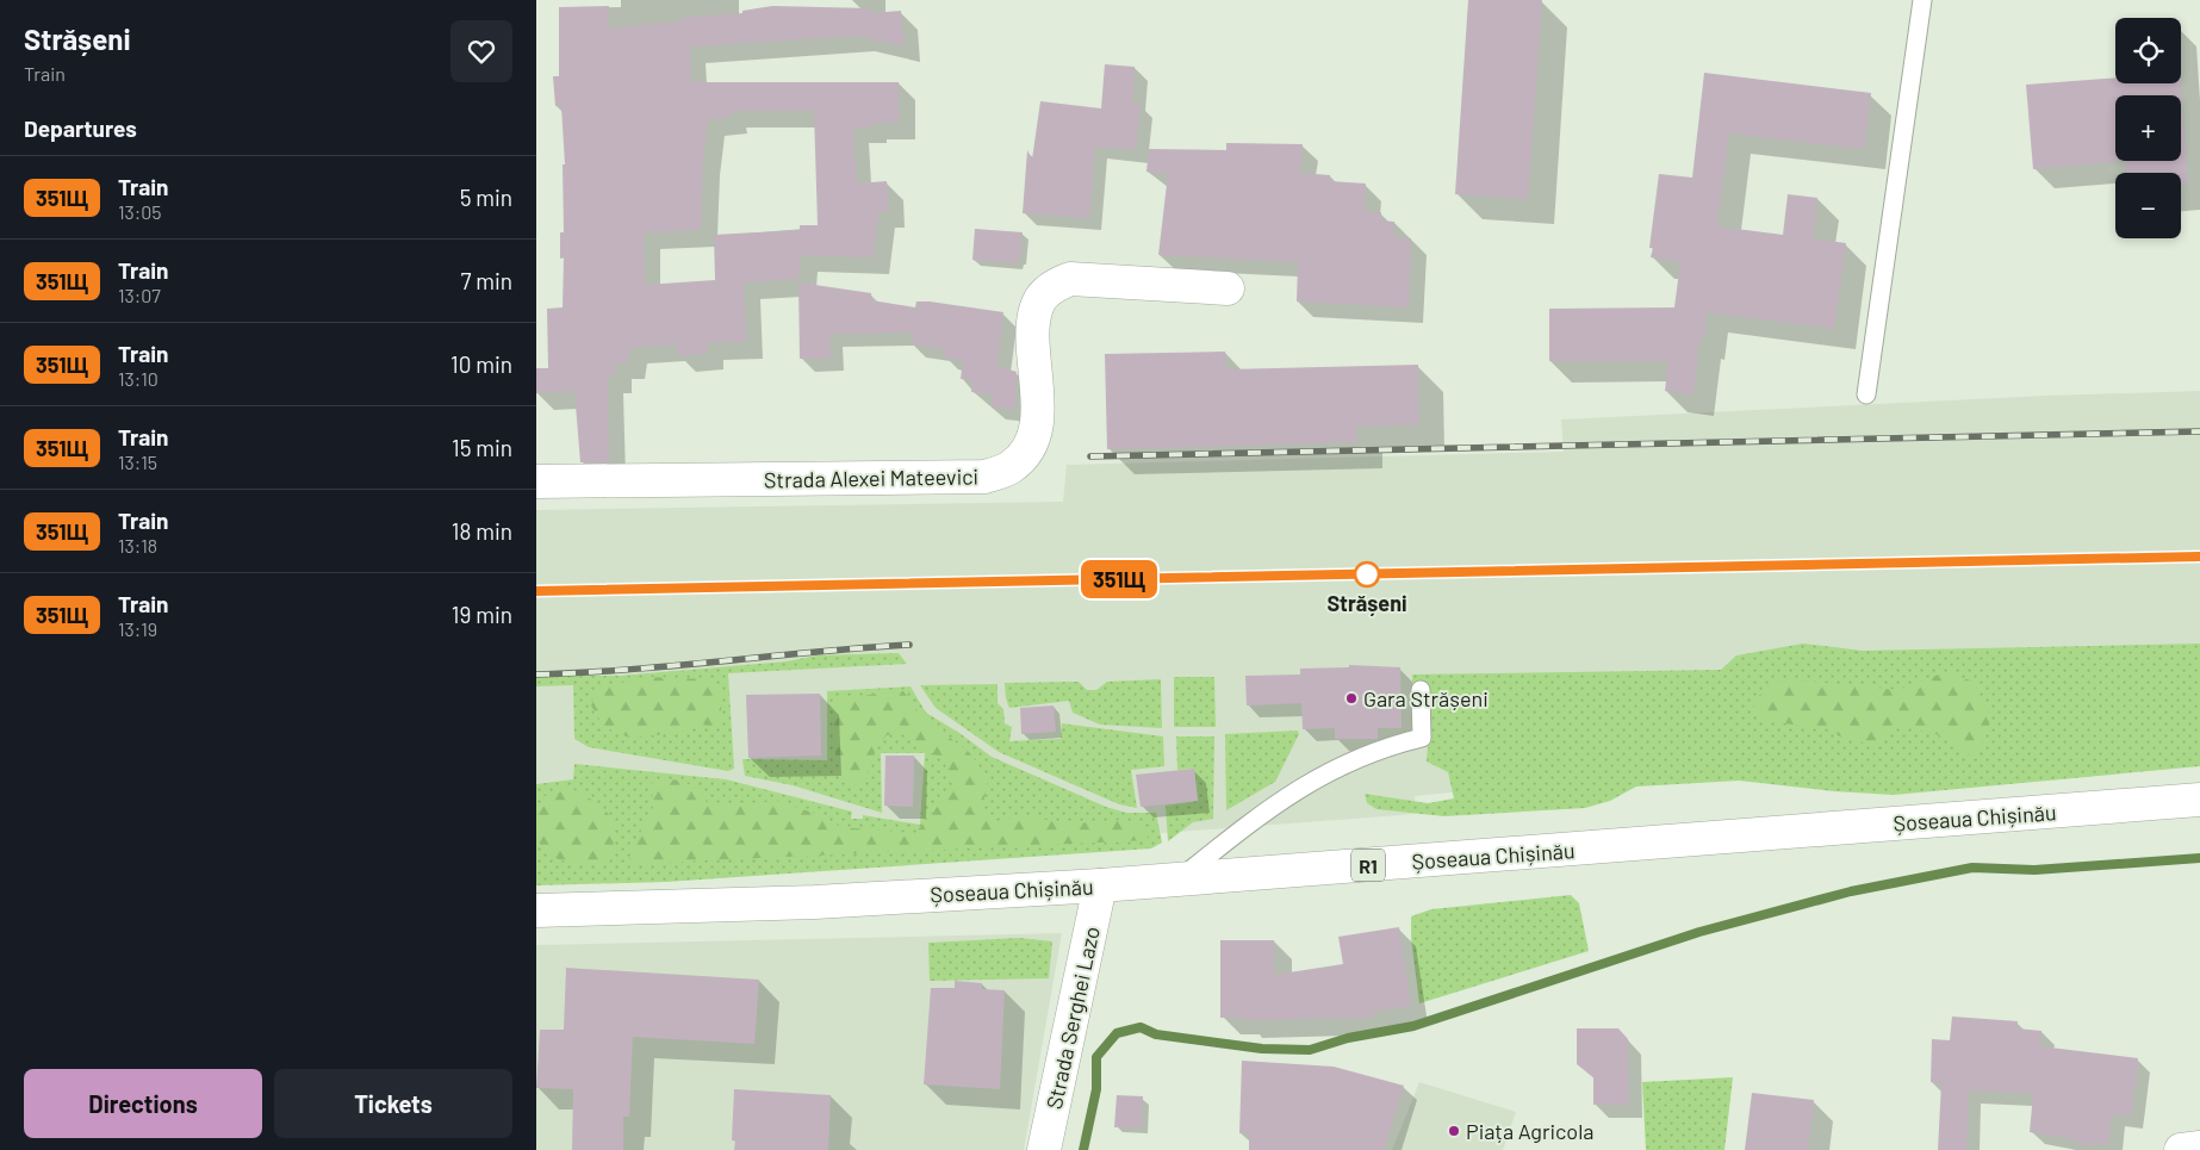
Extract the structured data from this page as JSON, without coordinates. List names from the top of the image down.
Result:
{
  "streets": {
    "main road": [
      "Strada Alexei Mateevici",
      "Șoseaua Chișinău",
      "R1",
      "Strada Serghei Lazo"
    ]
  },
  "crossings": [
    ["Șoseaua Chișinău", "Strada Serghei Lazo"]
  ],
  "places": ["Strășeni", "Gara Strășeni", "Piața Agricola"],
  "page": {
    "heading": [
      ["Strășeni", "Train"],
      "Departures"
    ],
    "on_map": "351Щ",
    "map_buttons": ["+", "−"],
    "list": [
      {
        "mark": "351Щ",
        "name": "Train",
        "note": "13:05",
        "value": "5 min"
      },
      {
        "mark": "351Щ",
        "name": "Train",
        "note": "13:07",
        "value": "7 min"
      },
      {
        "mark": "351Щ",
        "name": "Train",
        "note": "13:10",
        "value": "10 min"
      },
      {
        "mark": "351Щ",
        "name": "Train",
        "note": "13:15",
        "value": "15 min"
      },
      {
        "mark": "351Щ",
        "name": "Train",
        "note": "13:18",
        "value": "18 min"
      },
      {
        "mark": "351Щ",
        "name": "Train",
        "note": "13:19",
        "value": "19 min"
      }
    ],
    "buttons": ["Directions", "Tickets"]
  }
}
